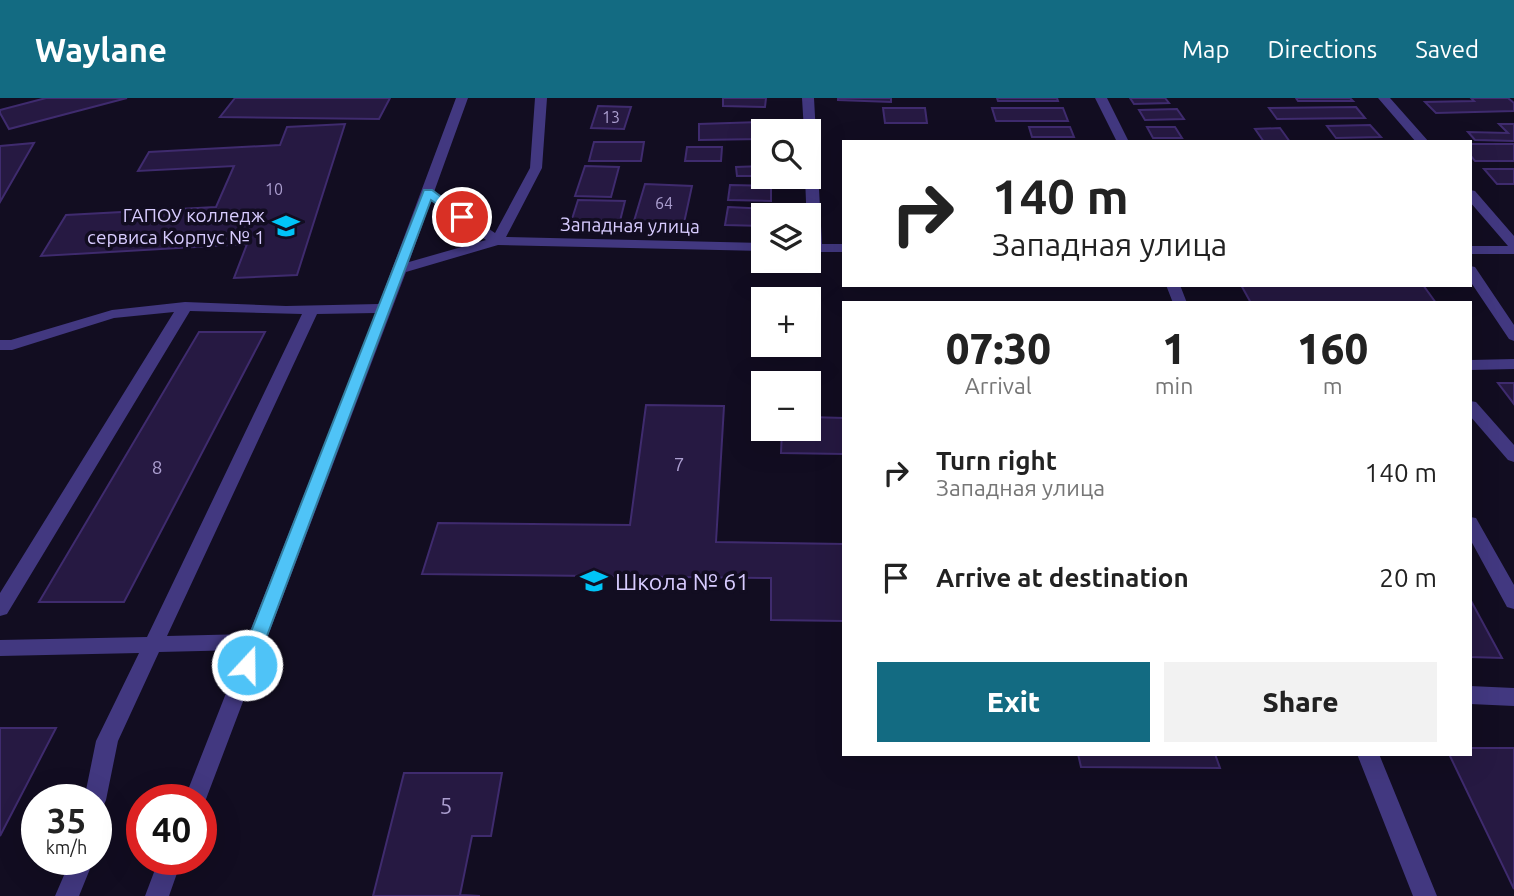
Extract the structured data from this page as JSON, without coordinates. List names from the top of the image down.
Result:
{
  "streets": {
    "street": ["Западная улица"]
  },
  "places": {
    "school or university": ["ГАПОУ колледж сервиса Корпус № 1", "Школа № 61"]
  },
  "house_numbers": [
    "13",
    "10",
    "64",
    "7",
    "8",
    "5"
  ],
  "page": {
    "header": "Waylane",
    "nav": ["Map", "Directions", "Saved"],
    "map_buttons": ["+", "−"],
    "turn": ["140 m", "Западная улица"],
    "eta": [
      "07:30",
      "Arrival",
      "1",
      "min",
      "160",
      "m"
    ],
    "list": [
      {
        "name": "Turn right",
        "note": "Западная улица",
        "value": "140 m"
      },
      {
        "name": "Arrive at destination",
        "value": "20 m"
      }
    ],
    "buttons": ["Exit", "Share"],
    "speed": "35 km/h",
    "limit": "40"
  }
}
